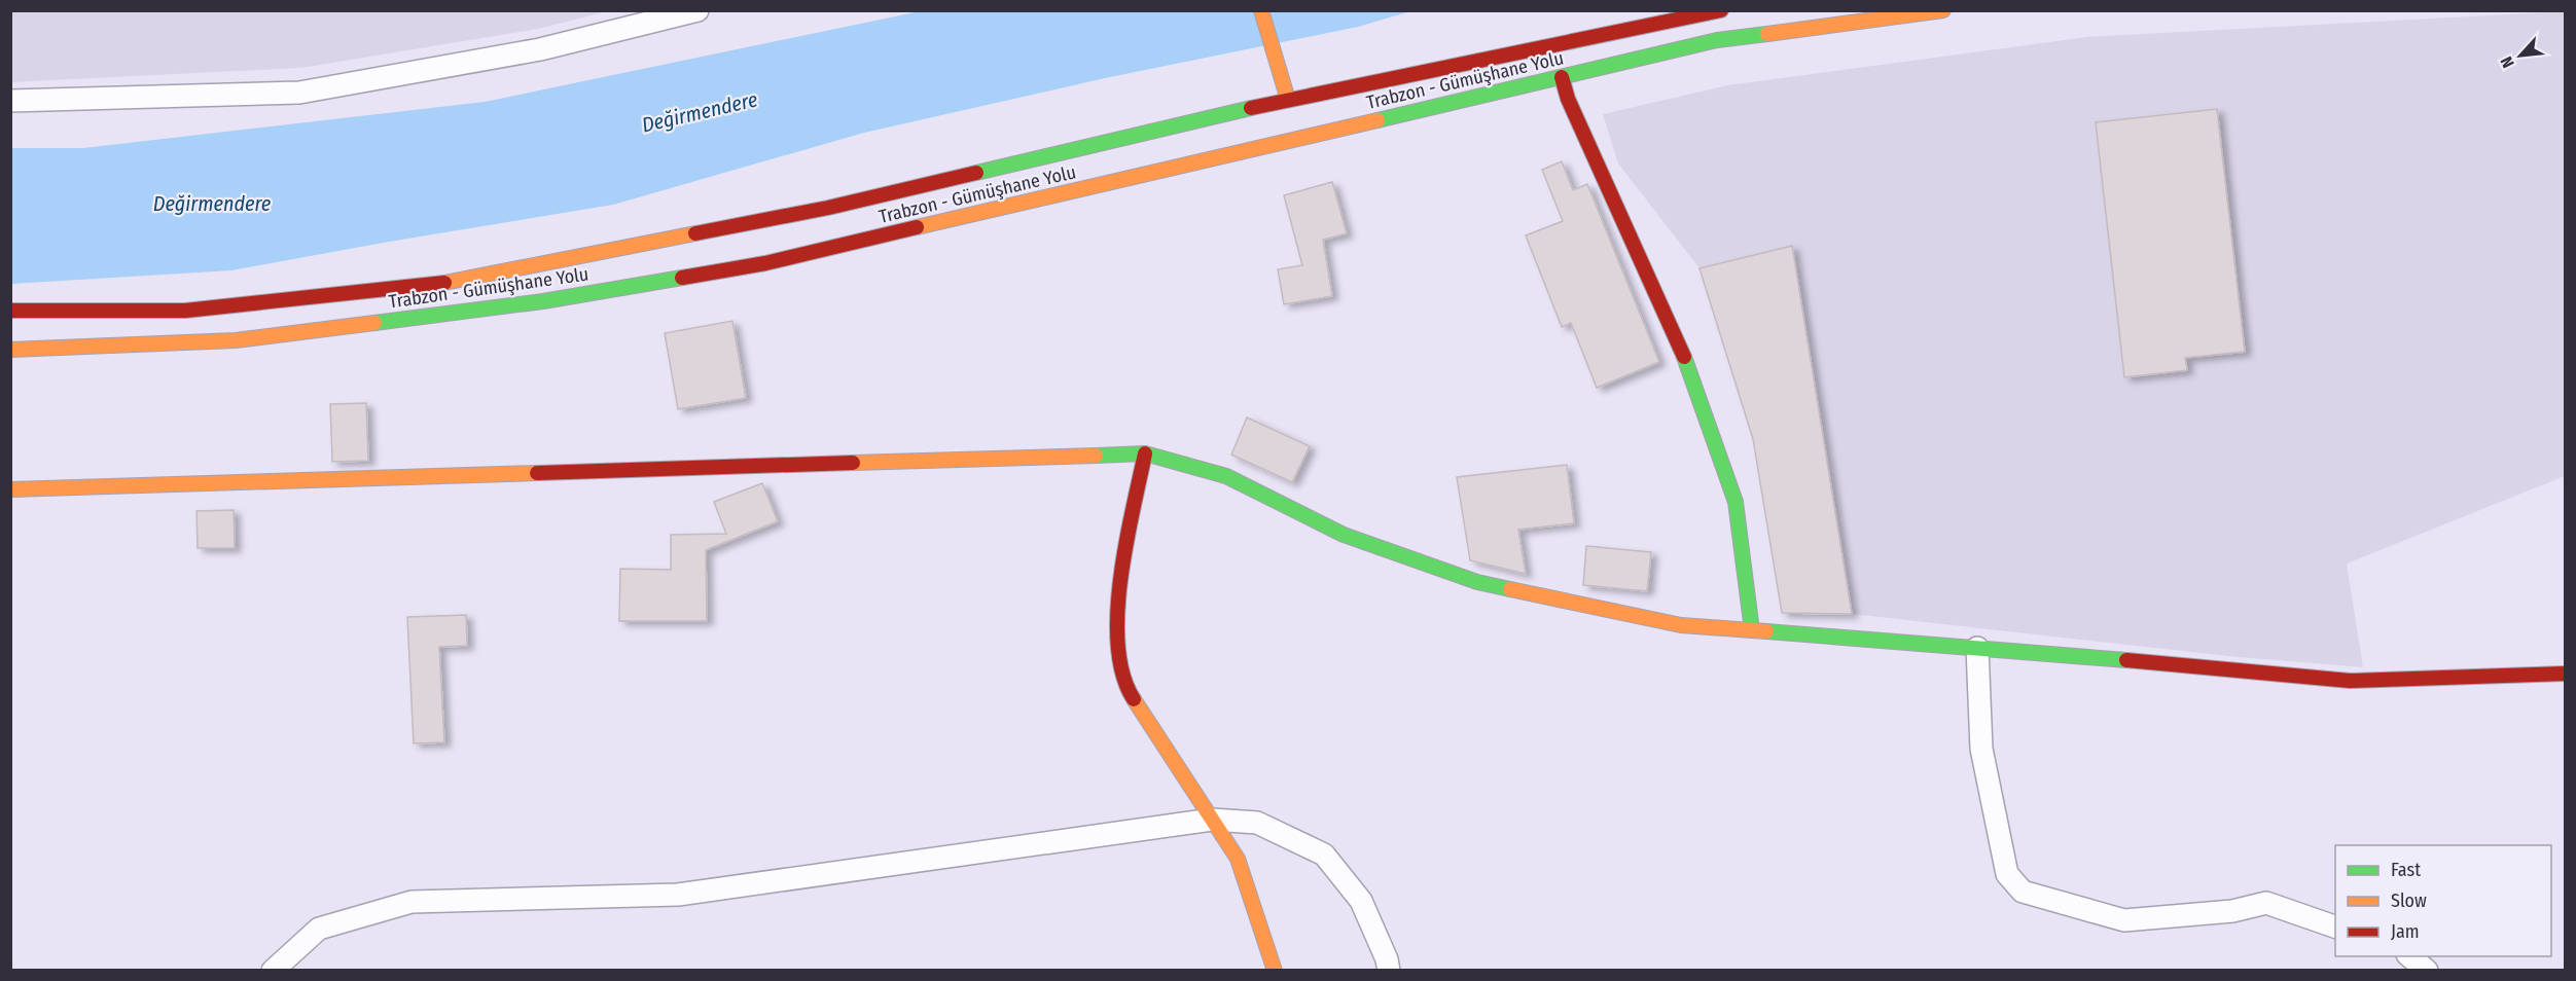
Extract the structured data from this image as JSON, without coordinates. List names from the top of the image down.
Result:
{
  "streets": {
    "main road": ["Trabzon - Gümüşhane Yolu"]
  },
  "water": ["Değirmendere"],
  "legend": ["Fast", "Slow", "Jam"],
  "north": "bottom left"
}
